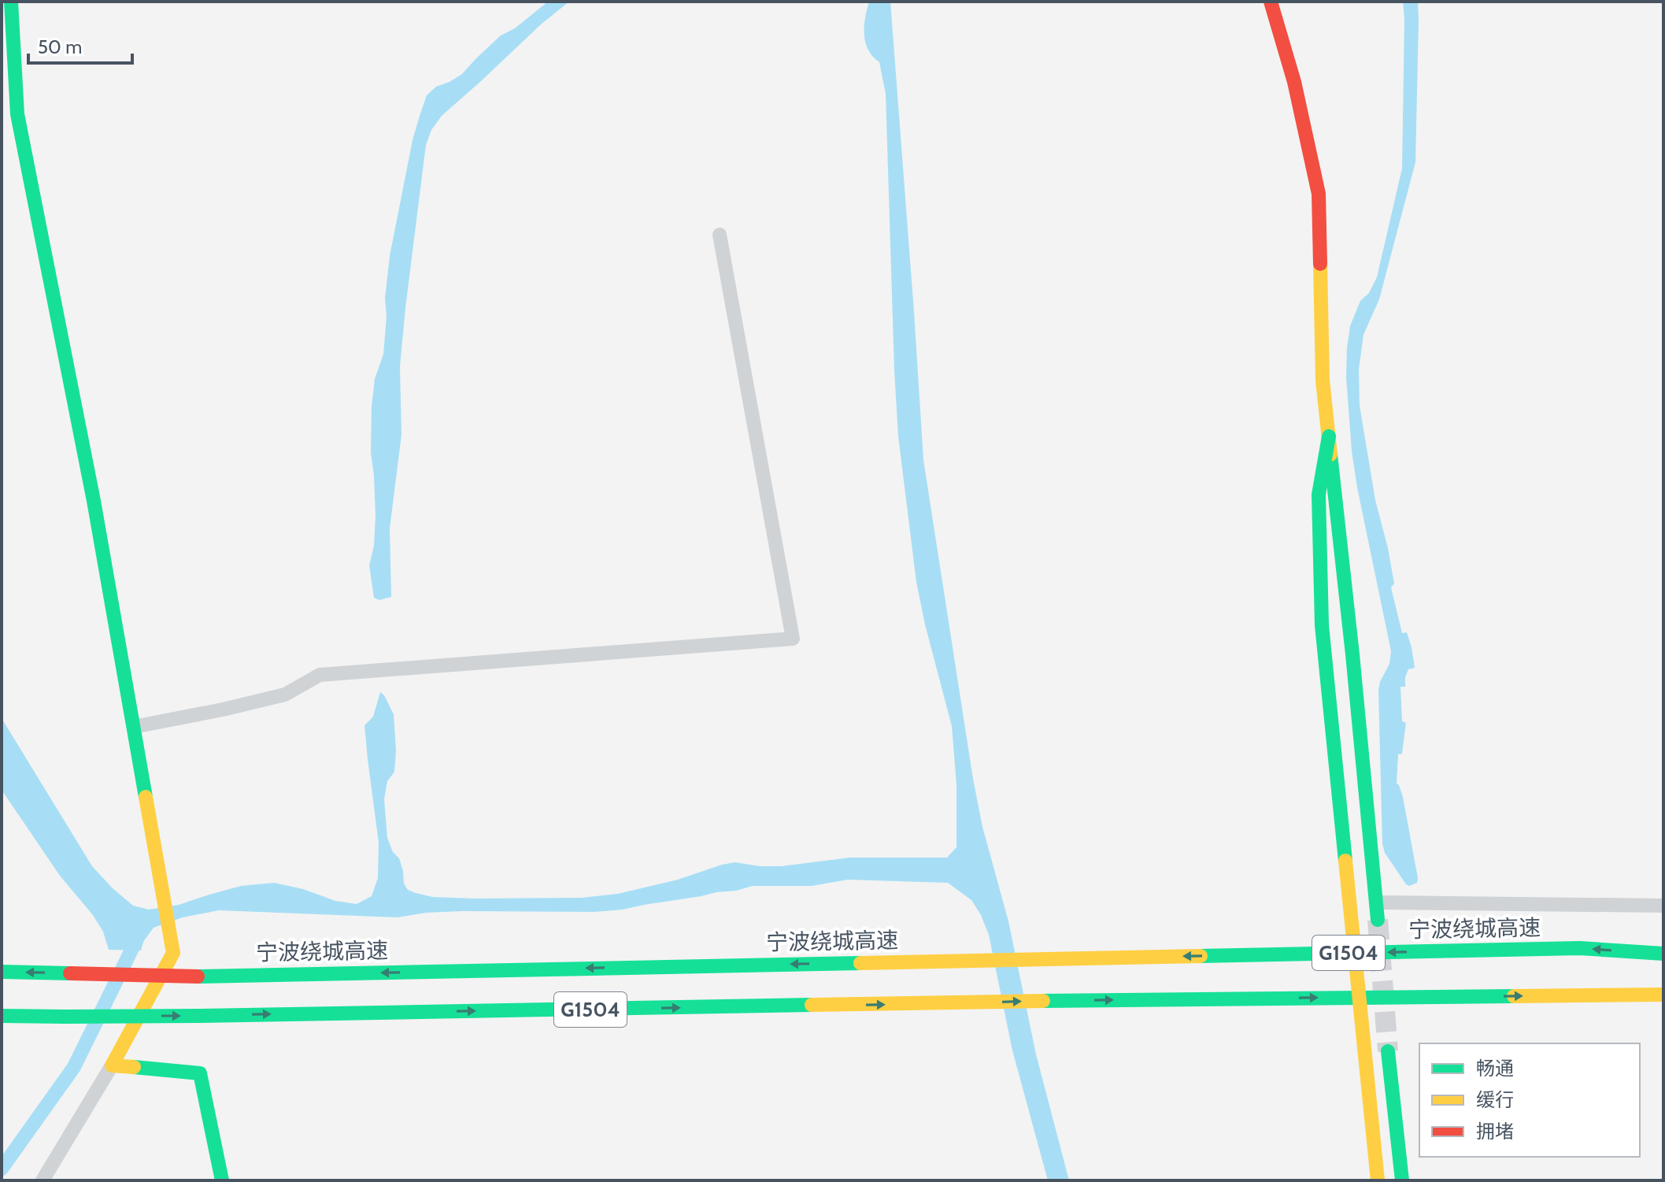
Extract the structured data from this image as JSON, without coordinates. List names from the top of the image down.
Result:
{
  "streets": {
    "main road": ["宁波绕城高速", "G1504"]
  },
  "legend": ["畅通", "缓行", "拥堵"],
  "scale_bar": "50 m"
}
